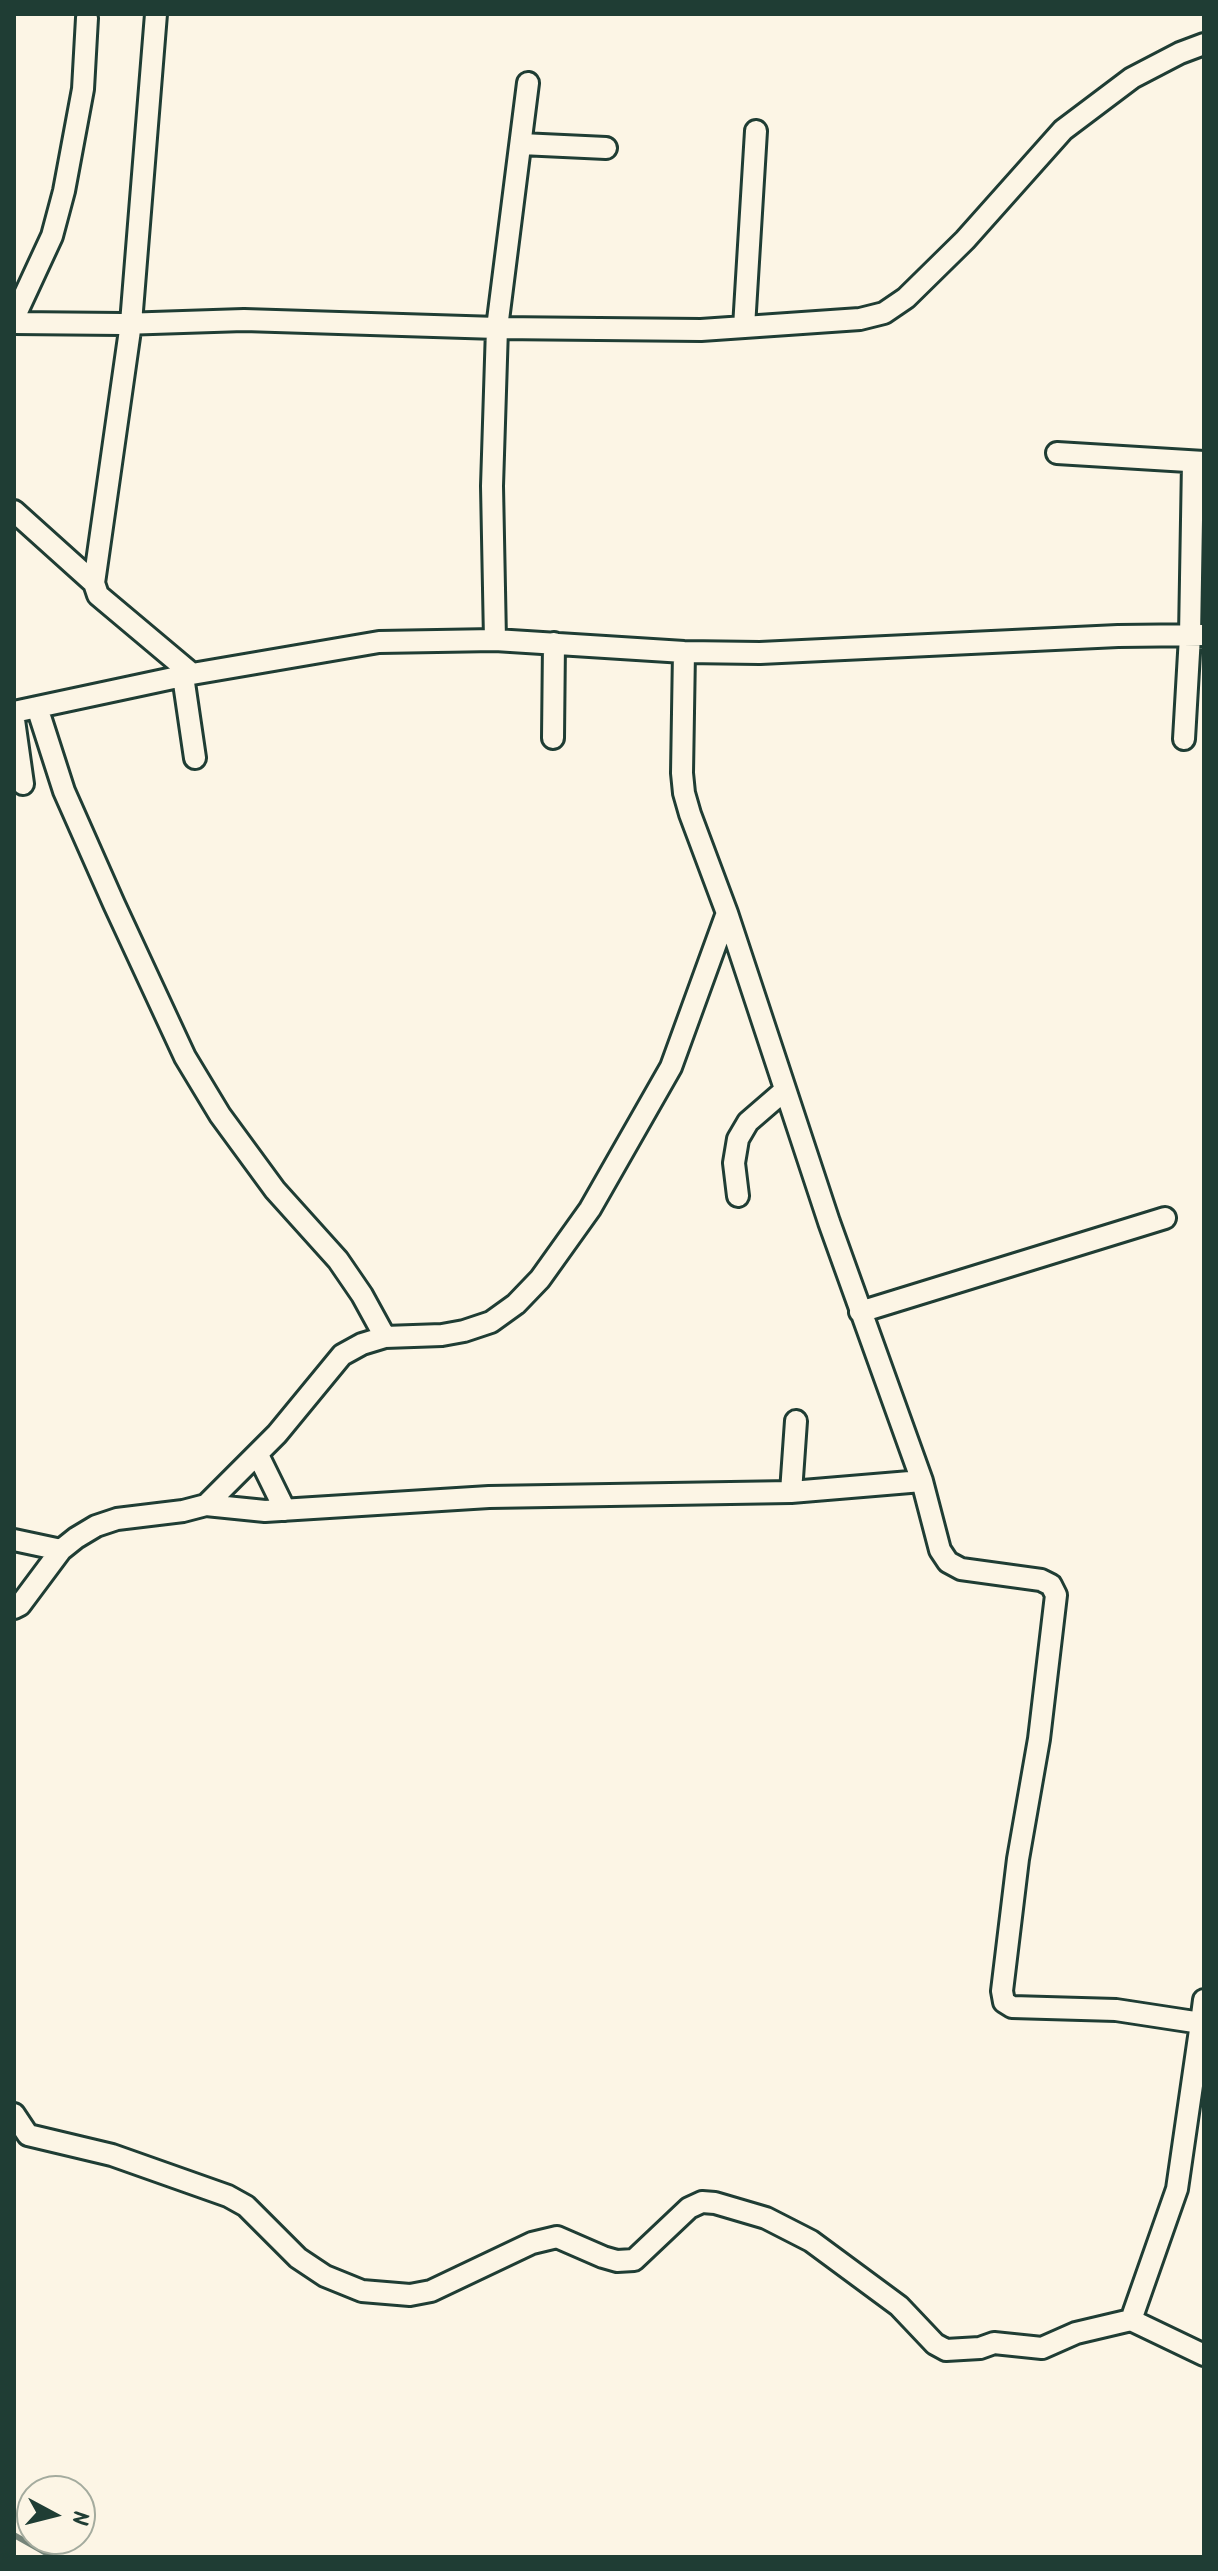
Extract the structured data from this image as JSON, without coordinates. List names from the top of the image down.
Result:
{
  "north": "right"
}
